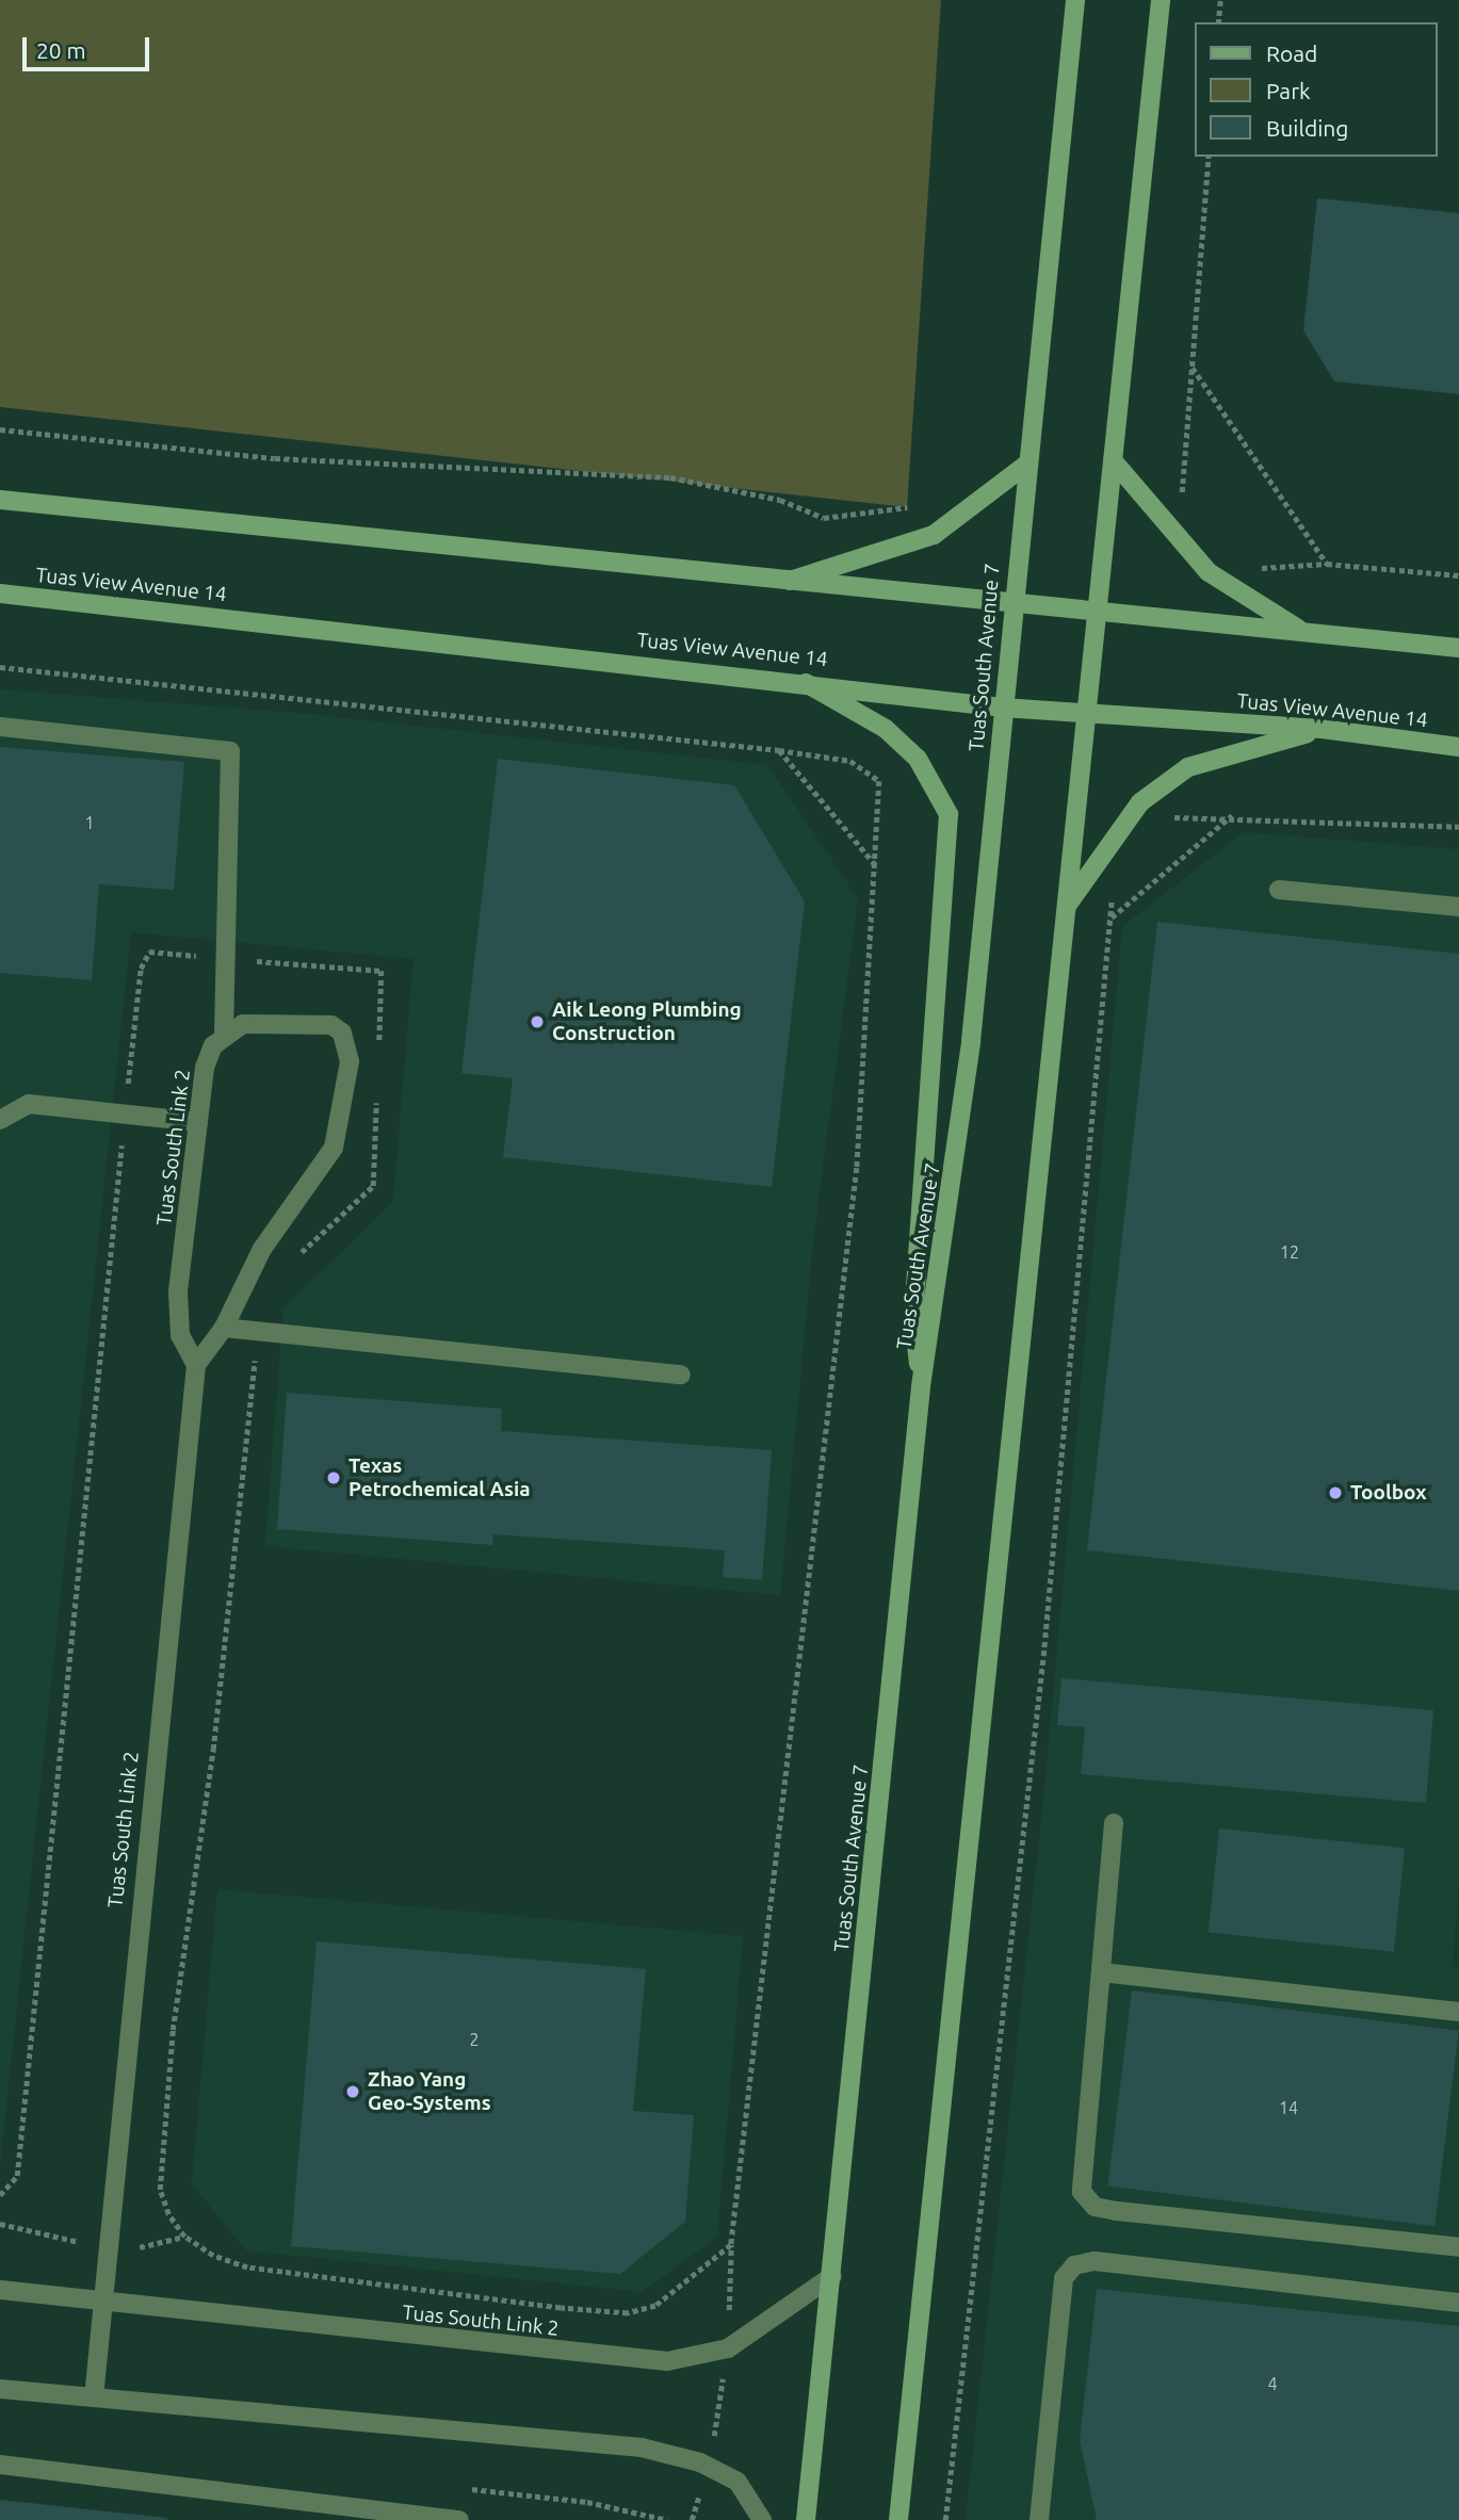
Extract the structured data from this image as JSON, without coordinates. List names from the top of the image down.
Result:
{
  "streets": {
    "street": ["Tuas View Avenue 14", "Tuas South Avenue 7", "Tuas South Link 2"]
  },
  "crossings": [
    ["Tuas View Avenue 14", "Tuas South Avenue 7"],
    ["Tuas South Avenue 7", "Tuas South Link 2"]
  ],
  "places": [
    "Aik Leong Plumbing Construction",
    "Texas Petrochemical Asia",
    "Toolbox",
    "Zhao Yang Geo-Systems"
  ],
  "house_numbers": [
    "1",
    "12",
    "2",
    "14",
    "4"
  ],
  "legend": ["Road", "Park", "Building"],
  "scale_bar": "20 m"
}
